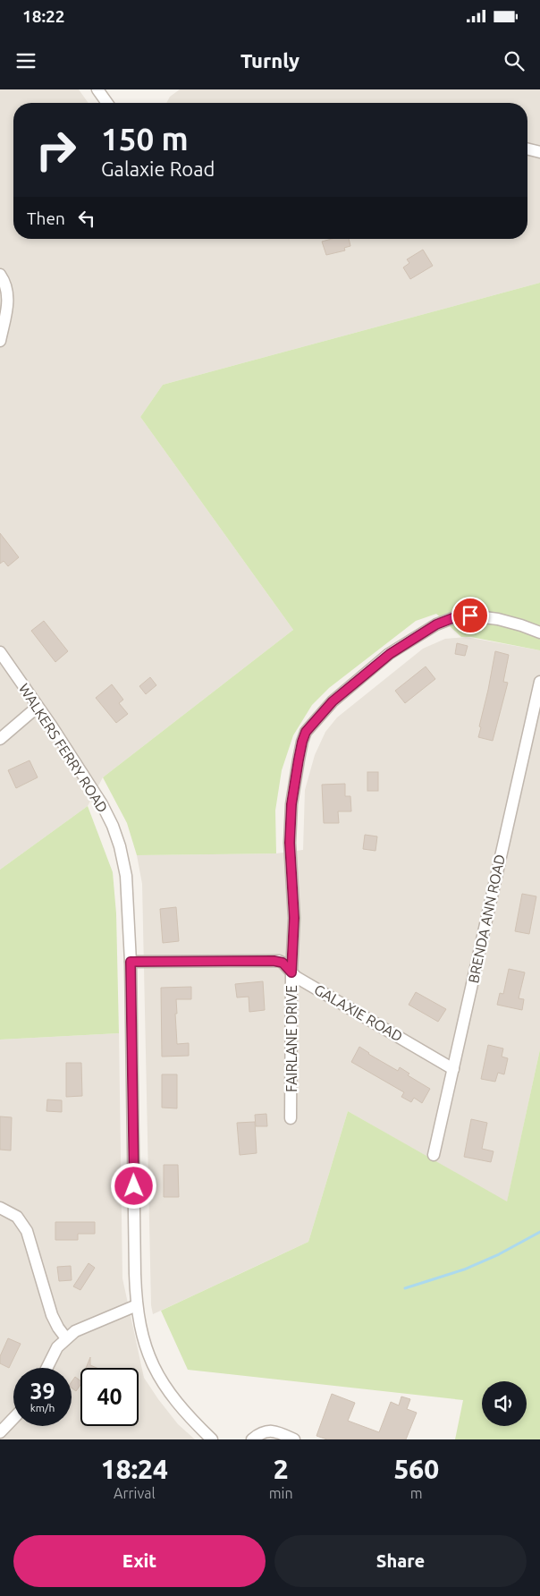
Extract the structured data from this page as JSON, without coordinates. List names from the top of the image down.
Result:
{
  "streets": {
    "street": [
      "WALKERS FERRY ROAD",
      "BRENDA ANN ROAD",
      "GALAXIE ROAD",
      "FAIRLANE DRIVE"
    ]
  },
  "crossings": [
    ["WALKERS FERRY ROAD", "GALAXIE ROAD"],
    ["BRENDA ANN ROAD", "GALAXIE ROAD"],
    ["GALAXIE ROAD", "FAIRLANE DRIVE"]
  ],
  "page": {
    "status": "18:22",
    "header": "Turnly",
    "turn": ["150 m", "Galaxie Road"],
    "then": "Then",
    "speed": "39 km/h",
    "limit": "40",
    "eta": [
      "18:24",
      "Arrival",
      "2",
      "min",
      "560",
      "m"
    ],
    "buttons": ["Exit", "Share"]
  }
}
